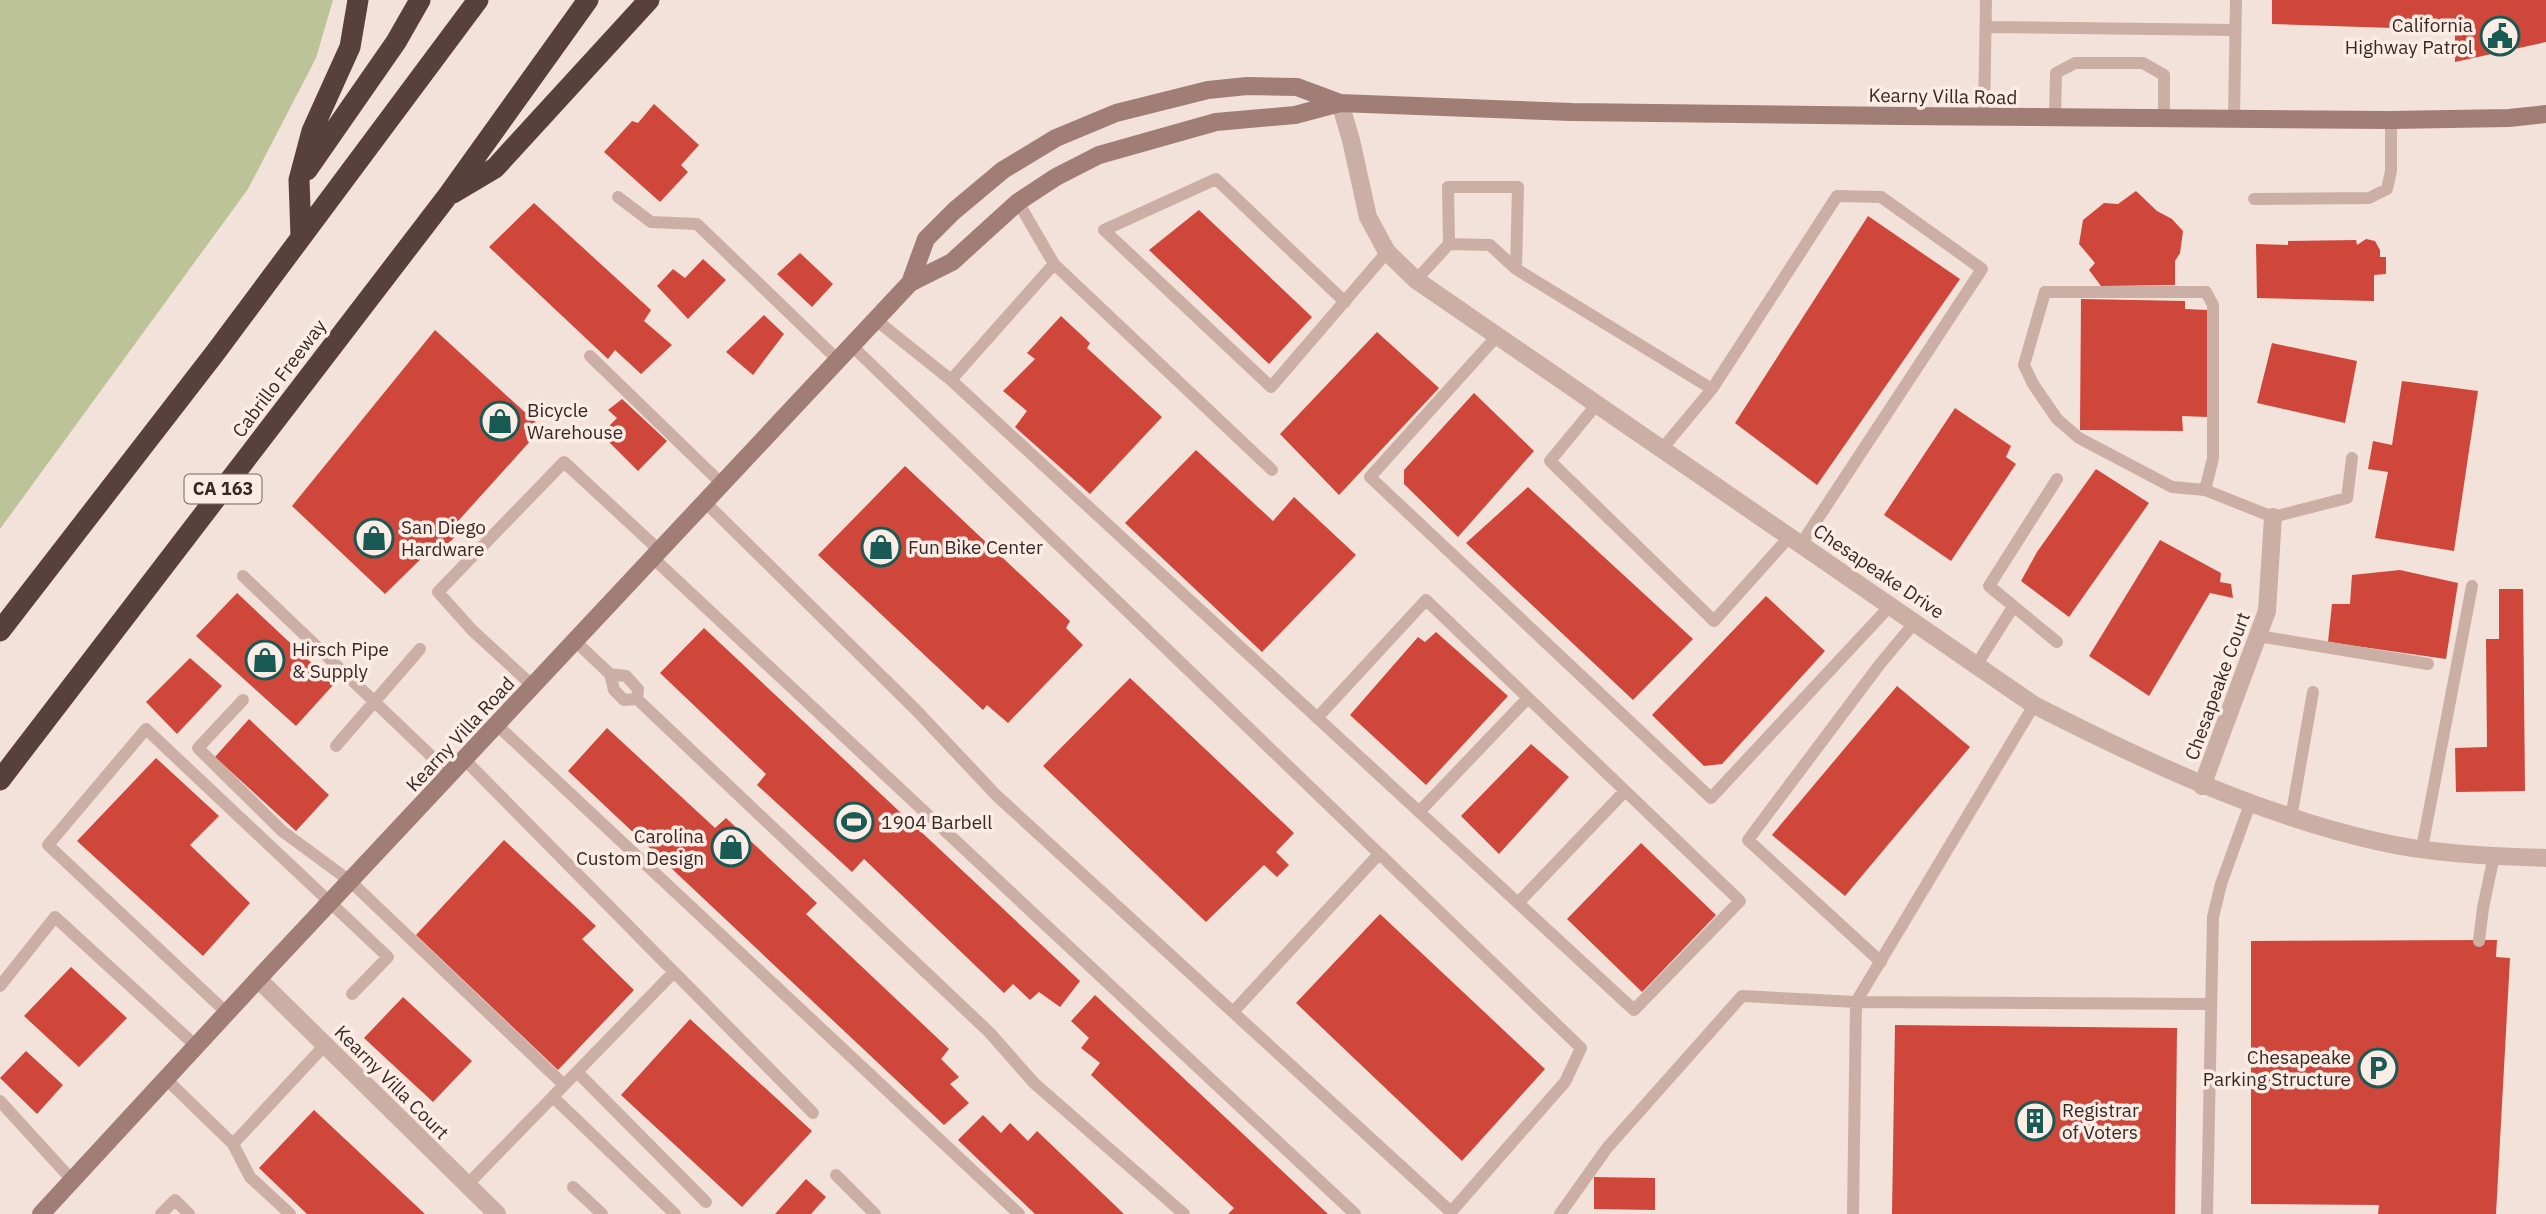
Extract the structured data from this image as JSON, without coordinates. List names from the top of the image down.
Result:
{
  "streets": {
    "highway": ["Cabrillo Freeway", "CA 163"],
    "main road": ["Kearny Villa Road"],
    "street": ["Chesapeake Drive", "Chesapeake Court", "Kearny Villa Court"]
  },
  "crossings": [
    ["Kearny Villa Road", "Chesapeake Drive"],
    ["Kearny Villa Road", "Kearny Villa Court"],
    ["Chesapeake Drive", "Chesapeake Court"]
  ],
  "places": {
    "public building": ["California Highway Patrol"],
    "shop": [
      "Bicycle Warehouse",
      "San Diego Hardware",
      "Fun Bike Center",
      "Hirsch Pipe & Supply",
      "Carolina Custom Design"
    ],
    "sports": ["1904 Barbell"],
    "parking": ["Chesapeake Parking Structure"],
    "building": ["Registrar of Voters"]
  }
}
